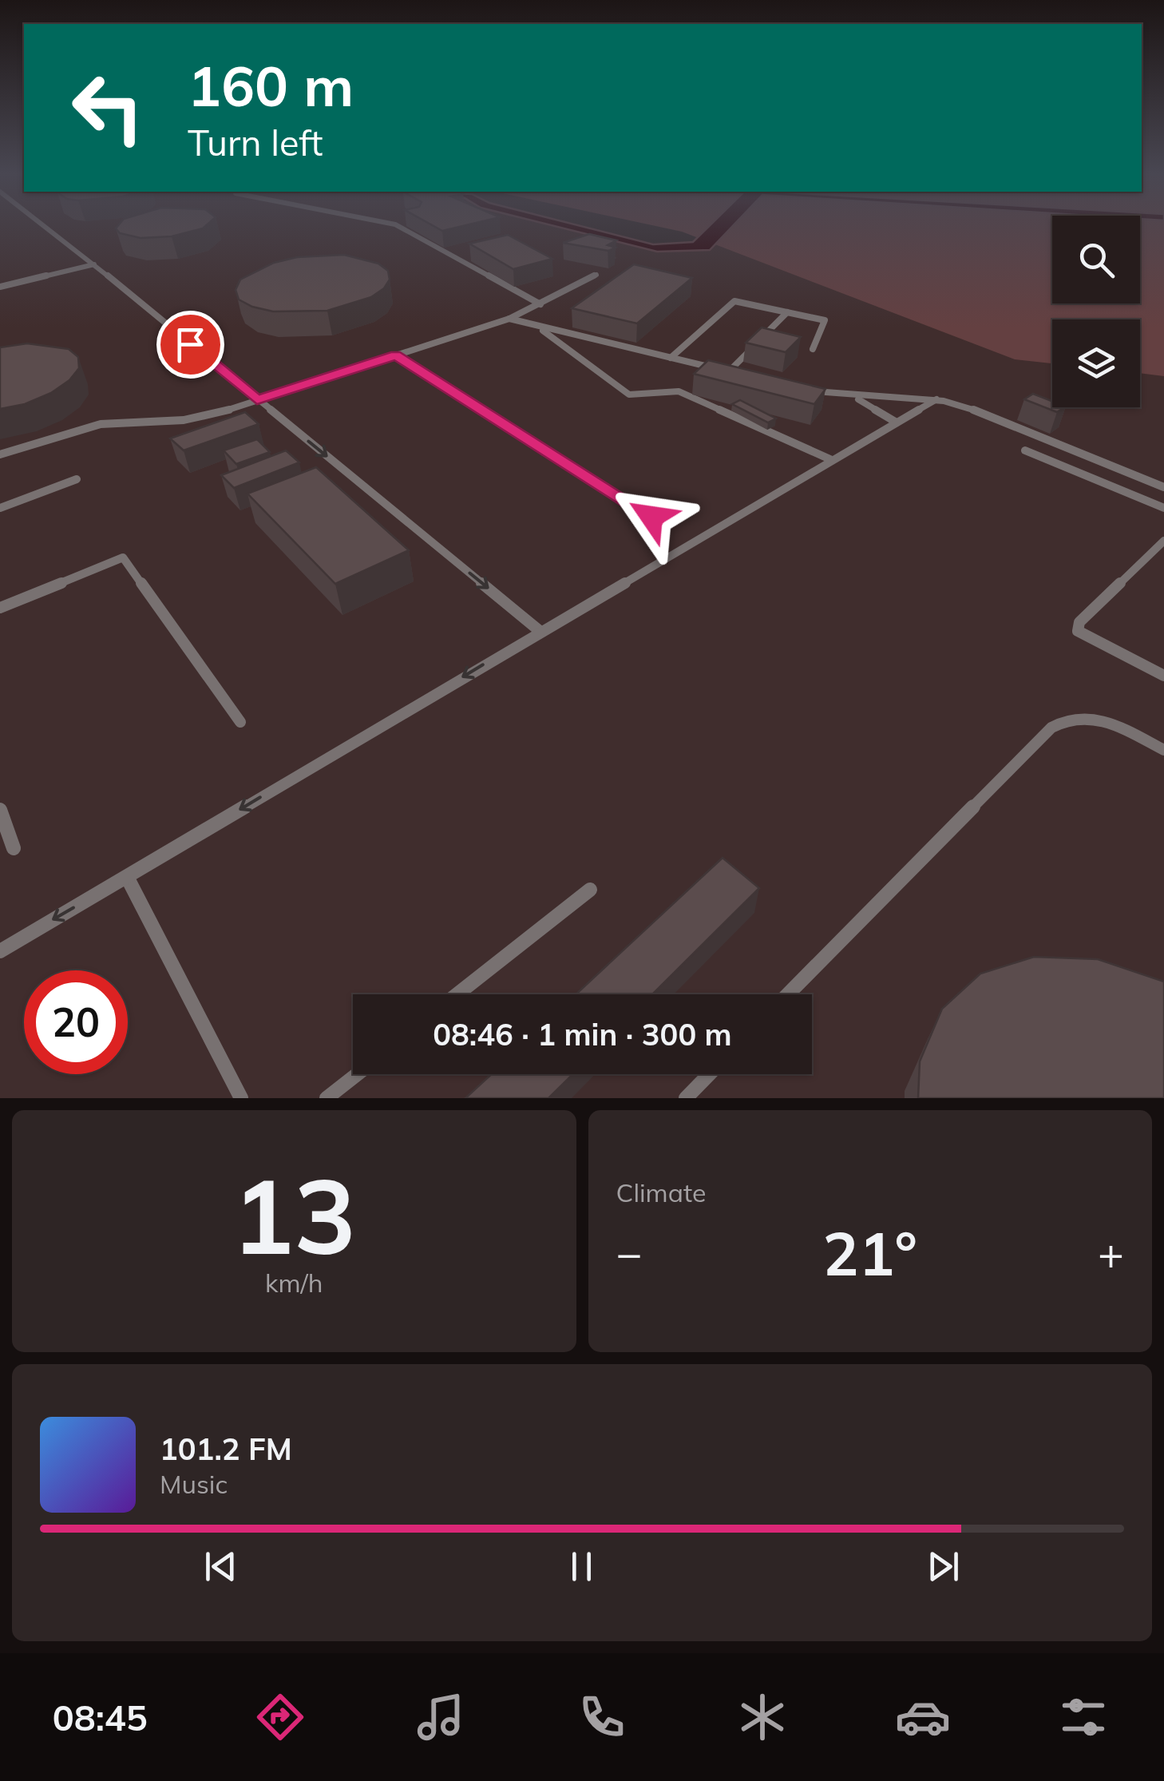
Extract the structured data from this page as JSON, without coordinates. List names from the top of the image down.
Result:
{
  "page": {
    "turn": ["160 m", "Turn left"],
    "limit": "20",
    "trip": "08:46 · 1 min · 300 m",
    "tile": [
      ["13", "km/h"],
      "Climate"
    ],
    "heat": ["−", "21°", "+"],
    "song": ["101.2 FM", "Music"],
    "tabs": "08:45"
  }
}
